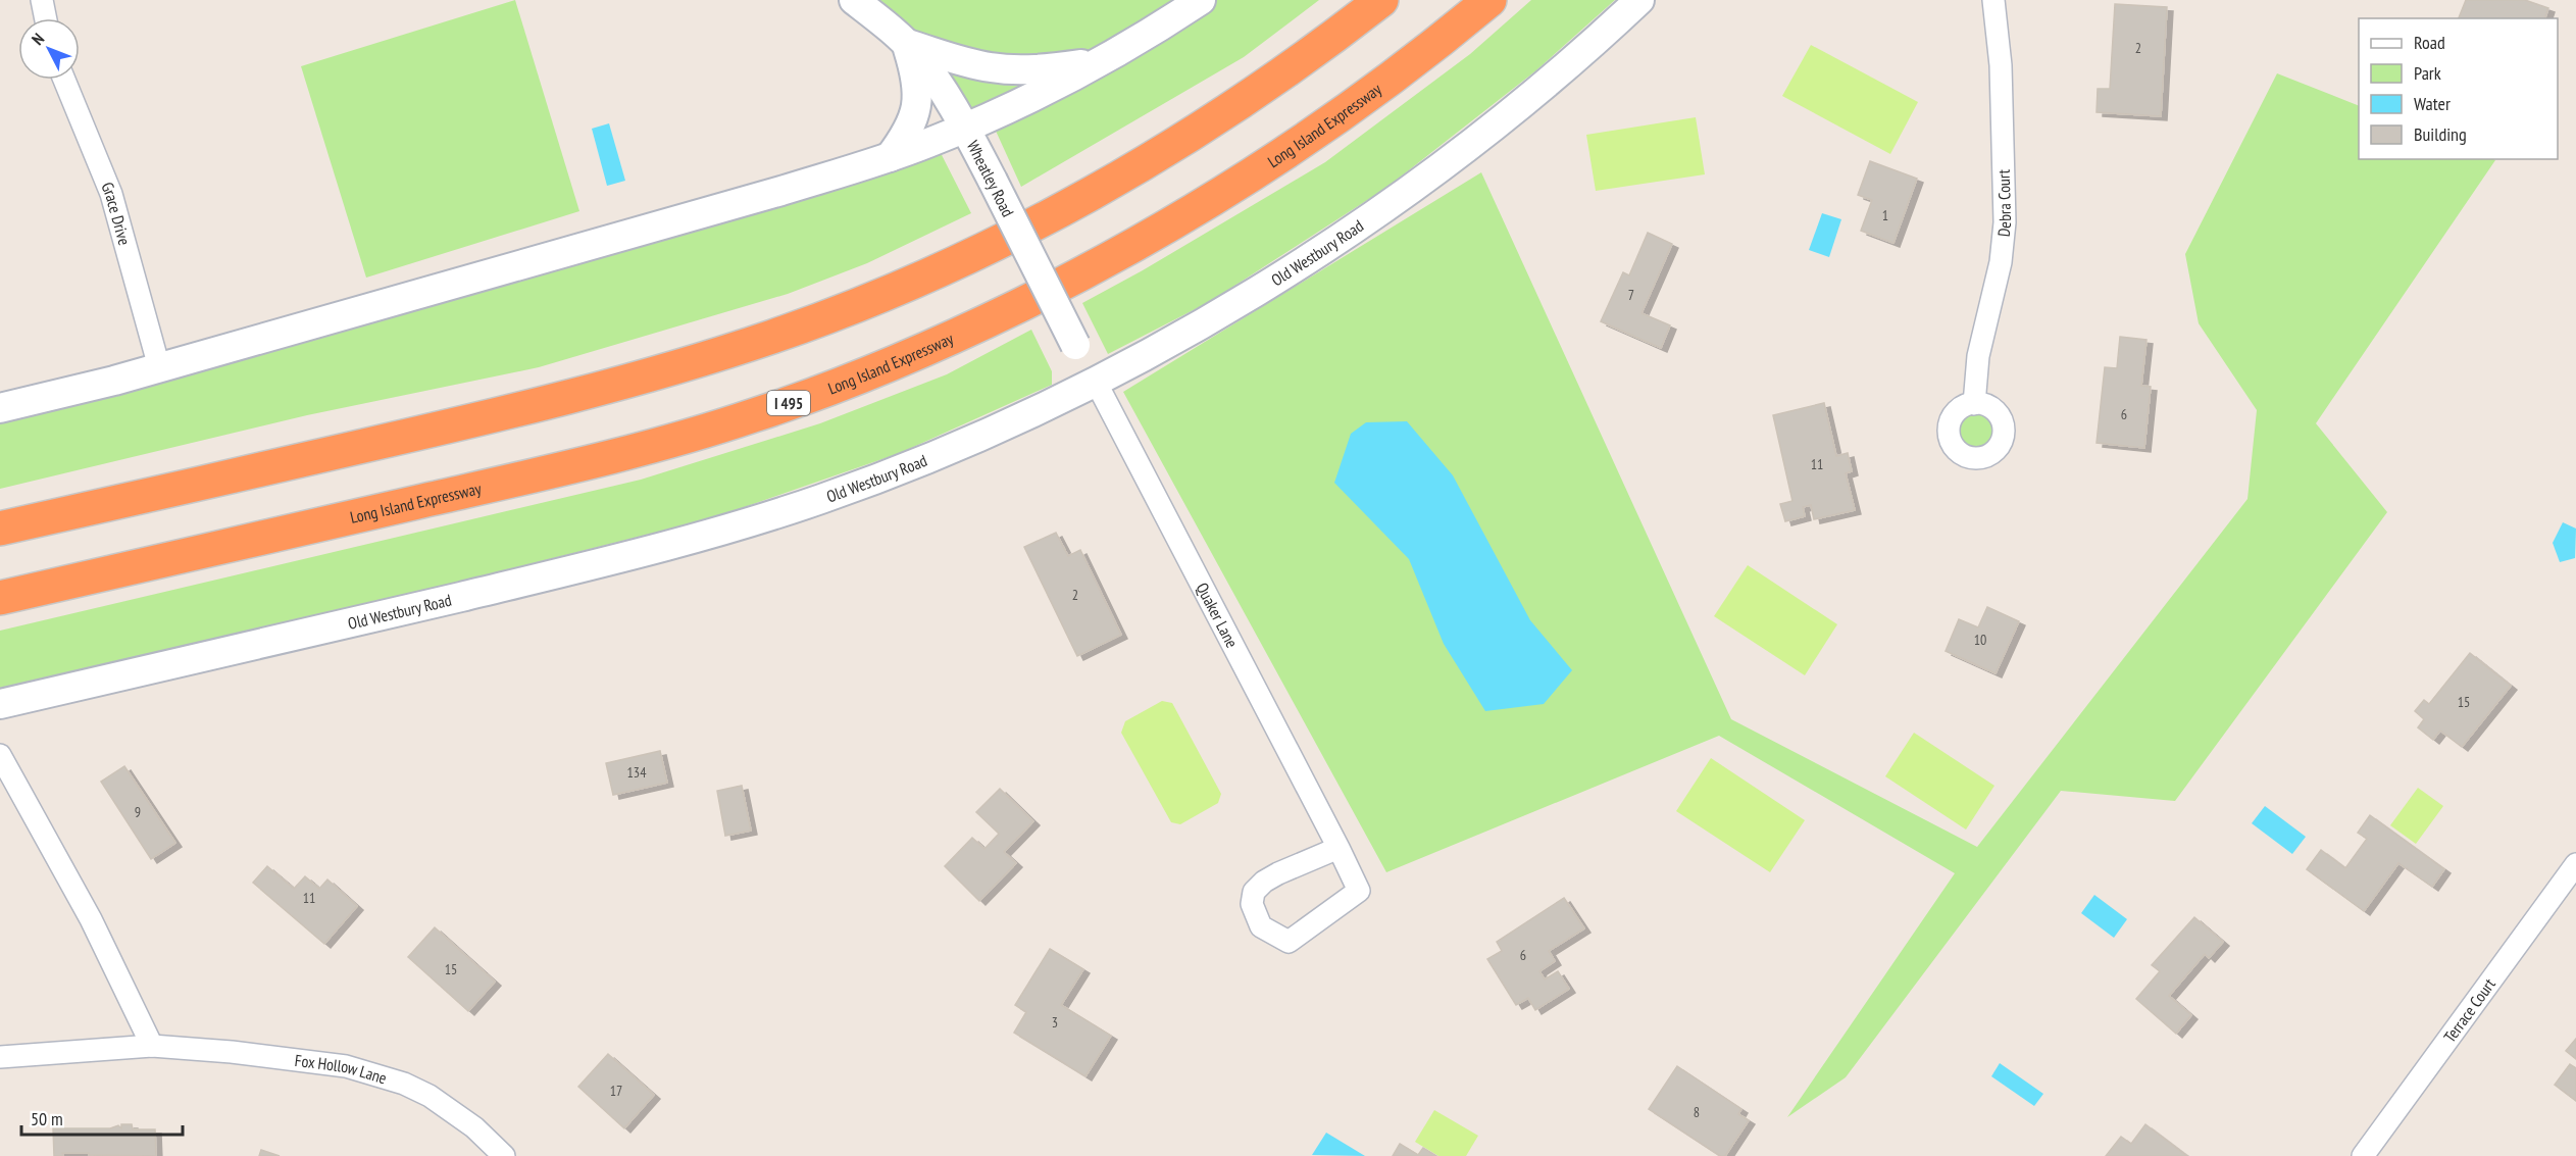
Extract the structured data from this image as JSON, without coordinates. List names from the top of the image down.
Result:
{
  "streets": {
    "highway": ["Long Island Expressway", "I 495"],
    "main road": ["Wheatley Road", "Old Westbury Road"],
    "street": [
      "Debra Court",
      "Grace Drive",
      "Quaker Lane",
      "Terrace Court",
      "Fox Hollow Lane"
    ]
  },
  "crossings": [
    ["Wheatley Road", "Old Westbury Road"],
    ["Wheatley Road", "Quaker Lane"],
    ["Old Westbury Road", "Quaker Lane"]
  ],
  "house_numbers": [
    "2",
    "1",
    "7",
    "6",
    "11",
    "2",
    "10",
    "15",
    "134",
    "9",
    "11",
    "6",
    "15",
    "3",
    "17",
    "8"
  ],
  "legend": [
    "Road",
    "Park",
    "Water",
    "Building"
  ],
  "scale_bar": "50 m",
  "north": "top left"
}
